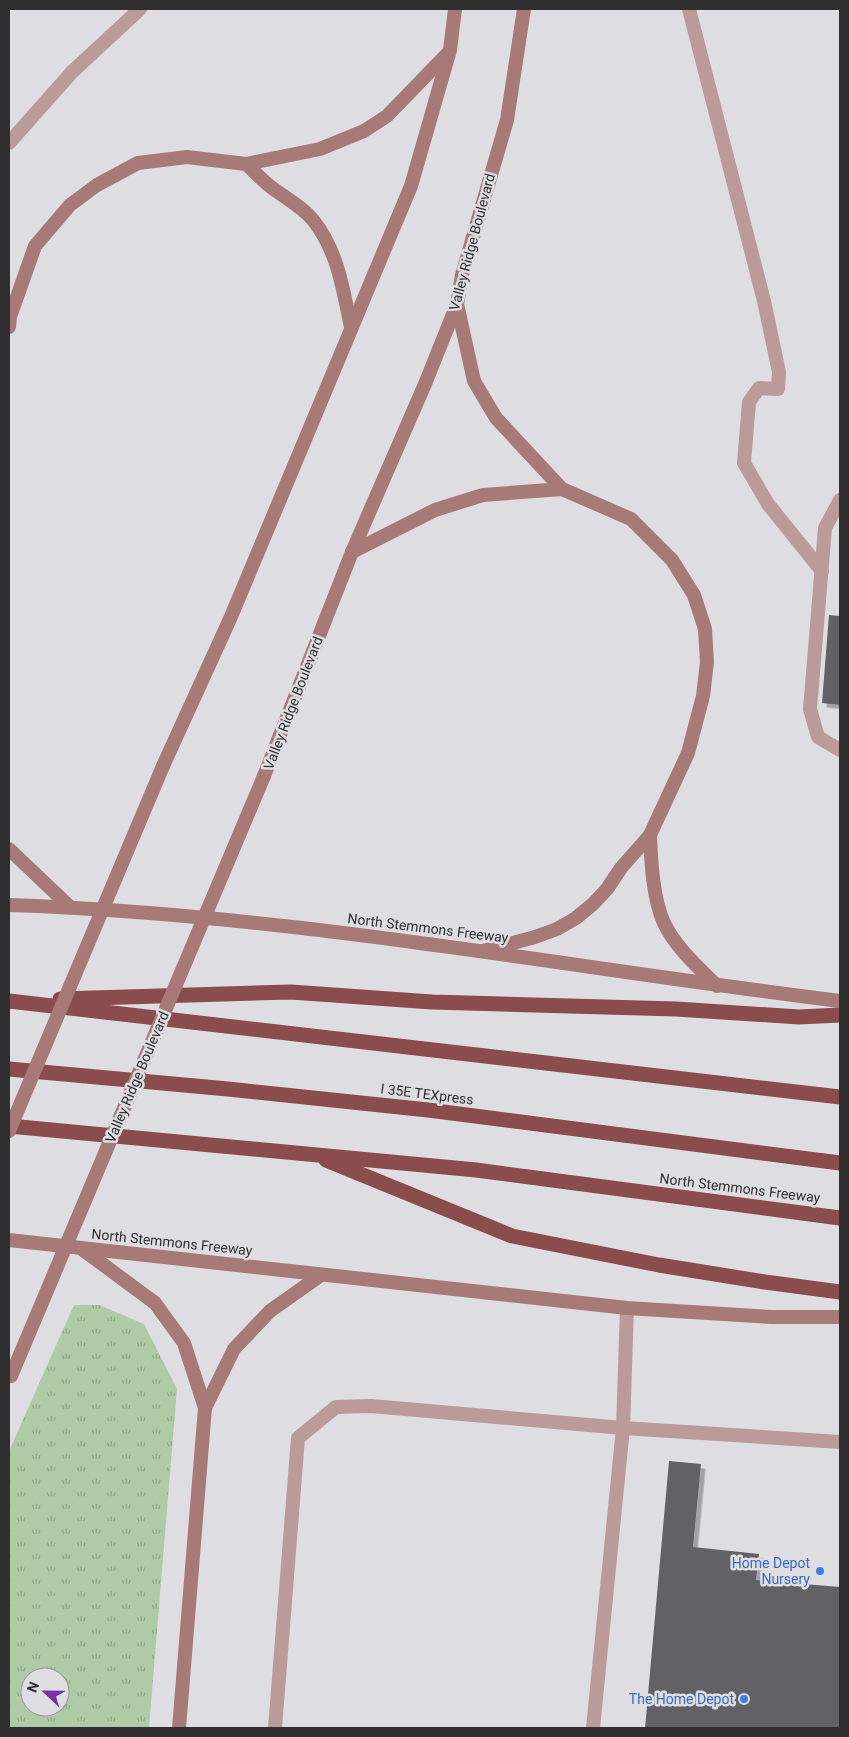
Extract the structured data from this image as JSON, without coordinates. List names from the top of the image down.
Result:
{
  "streets": {
    "highway": ["North Stemmons Freeway", "I 35E TEXpress"],
    "main road": ["Valley Ridge Boulevard"]
  },
  "places": ["Home Depot Nursery", "The Home Depot"],
  "north": "left"
}
